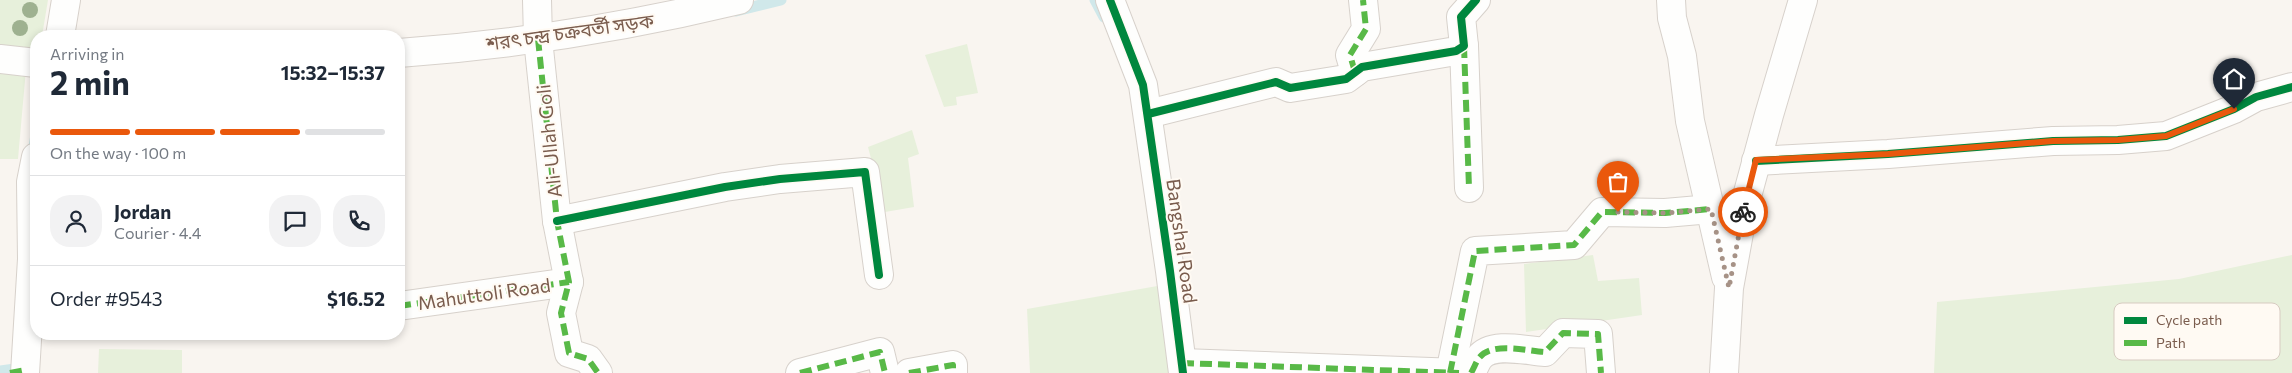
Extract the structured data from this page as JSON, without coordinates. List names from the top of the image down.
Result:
{
  "streets": {
    "street": [
      "শরৎ চন্দ্র চক্রবর্তী সড়ক",
      "Ali-Ullah Goli",
      "Bangshal Road",
      "Mahuttoli Road"
    ]
  },
  "crossings": [
    ["শরৎ চন্দ্র চক্রবর্তী সড়ক", "Ali-Ullah Goli"],
    ["Ali-Ullah Goli", "Mahuttoli Road"]
  ],
  "legend": ["Cycle path", "Path"],
  "page": {
    "heading": ["2 min", "Arriving in", "15:32–15:37"],
    "panel": [
      "Jordan",
      "Courier · 4.4",
      "Order #9543",
      "$16.52"
    ],
    "bar": "On the way · 100 m"
  }
}
